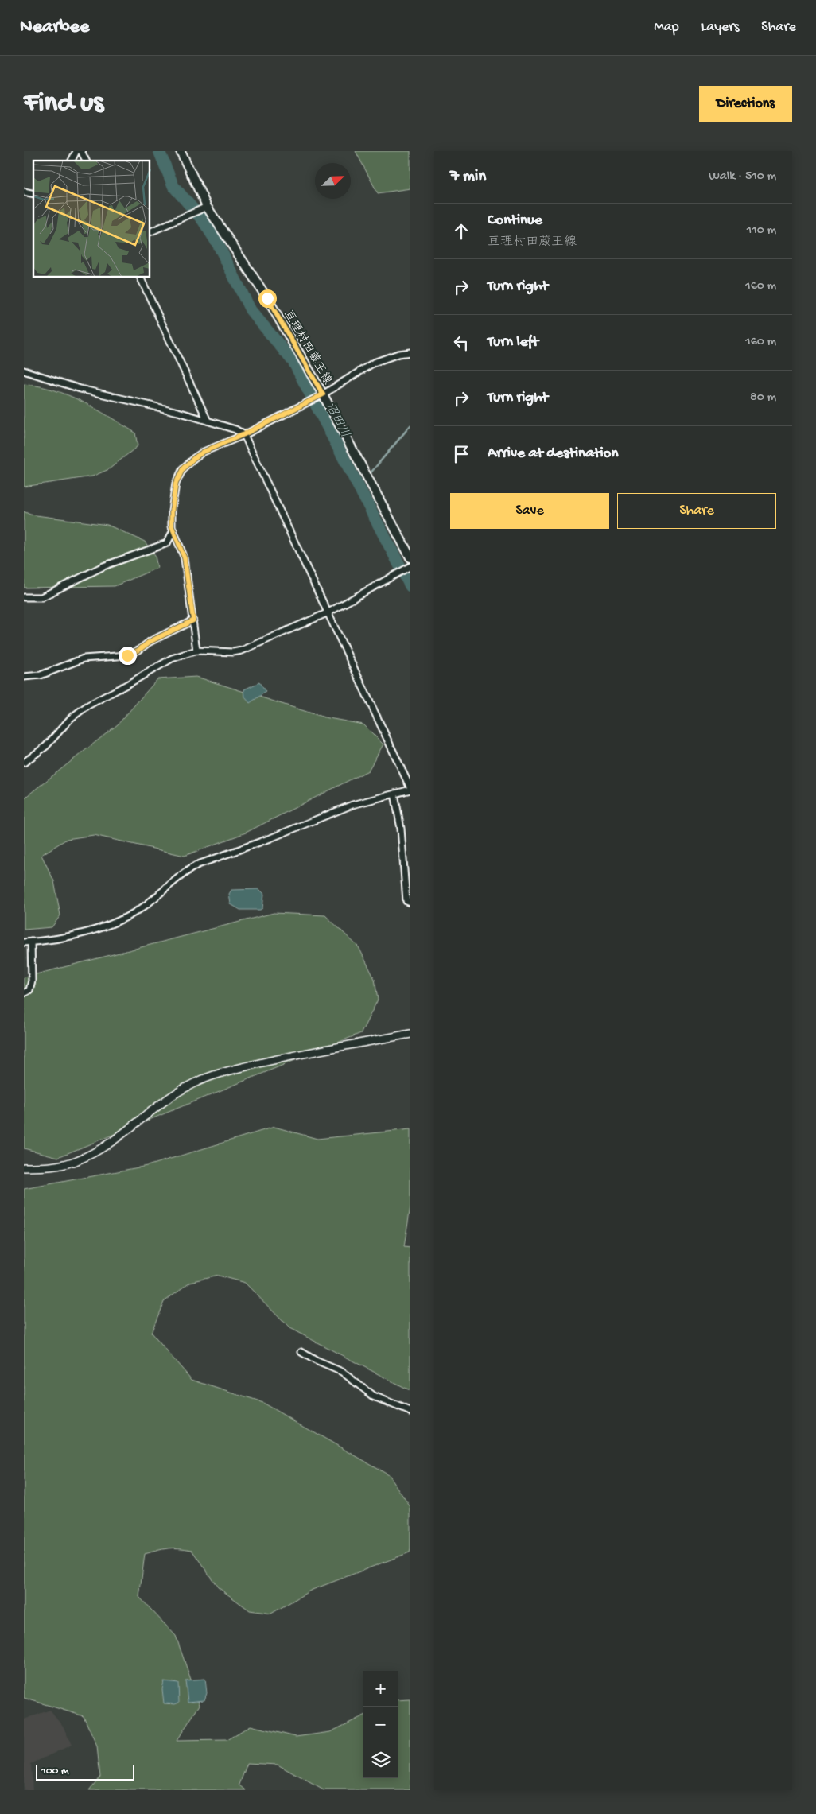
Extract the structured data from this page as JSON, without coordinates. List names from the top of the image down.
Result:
{
  "streets": {
    "main road": ["亘理村田蔵王線"]
  },
  "water": ["沼田川"],
  "scale_bar": "100 m",
  "north": "top right",
  "page": {
    "header": "Nearbee",
    "nav": ["Map", "Layers", "Share"],
    "buttons": [
      "Directions",
      ["Save", "Share"]
    ],
    "title": "Find us",
    "heading": ["7 min", "Walk · 510 m"],
    "list": [
      ["Continue", "亘理村田蔵王線", "110 m"],
      ["Turn right", "160 m"],
      ["Turn left", "160 m"],
      ["Turn right", "80 m"],
      "Arrive at destination"
    ],
    "map_buttons": ["+", "−"],
    "scale": "100 m"
  }
}
